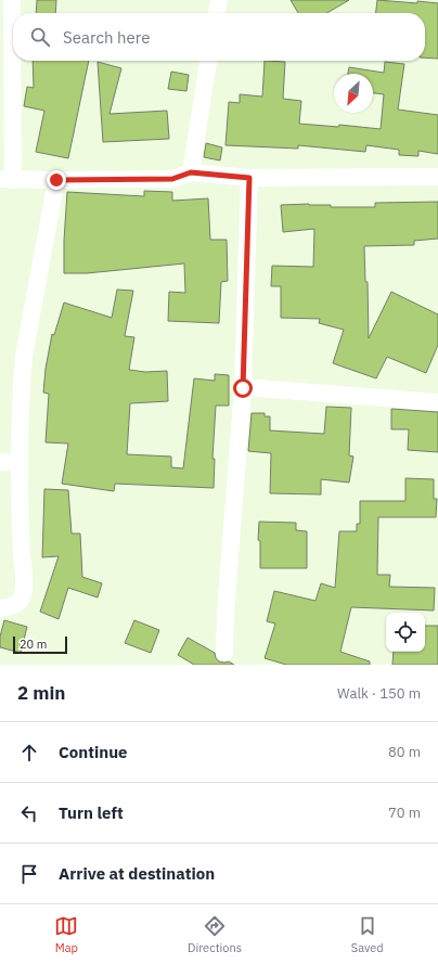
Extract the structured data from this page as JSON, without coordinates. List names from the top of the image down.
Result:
{
  "scale_bar": "20 m",
  "north": "bottom left",
  "page": {
    "search": "Search here",
    "scale": "20 m",
    "heading": ["2 min", "Walk · 150 m"],
    "list": [
      ["Continue", "80 m"],
      ["Turn left", "70 m"],
      "Arrive at destination"
    ],
    "nav": ["Map", "Directions", "Saved"]
  }
}
